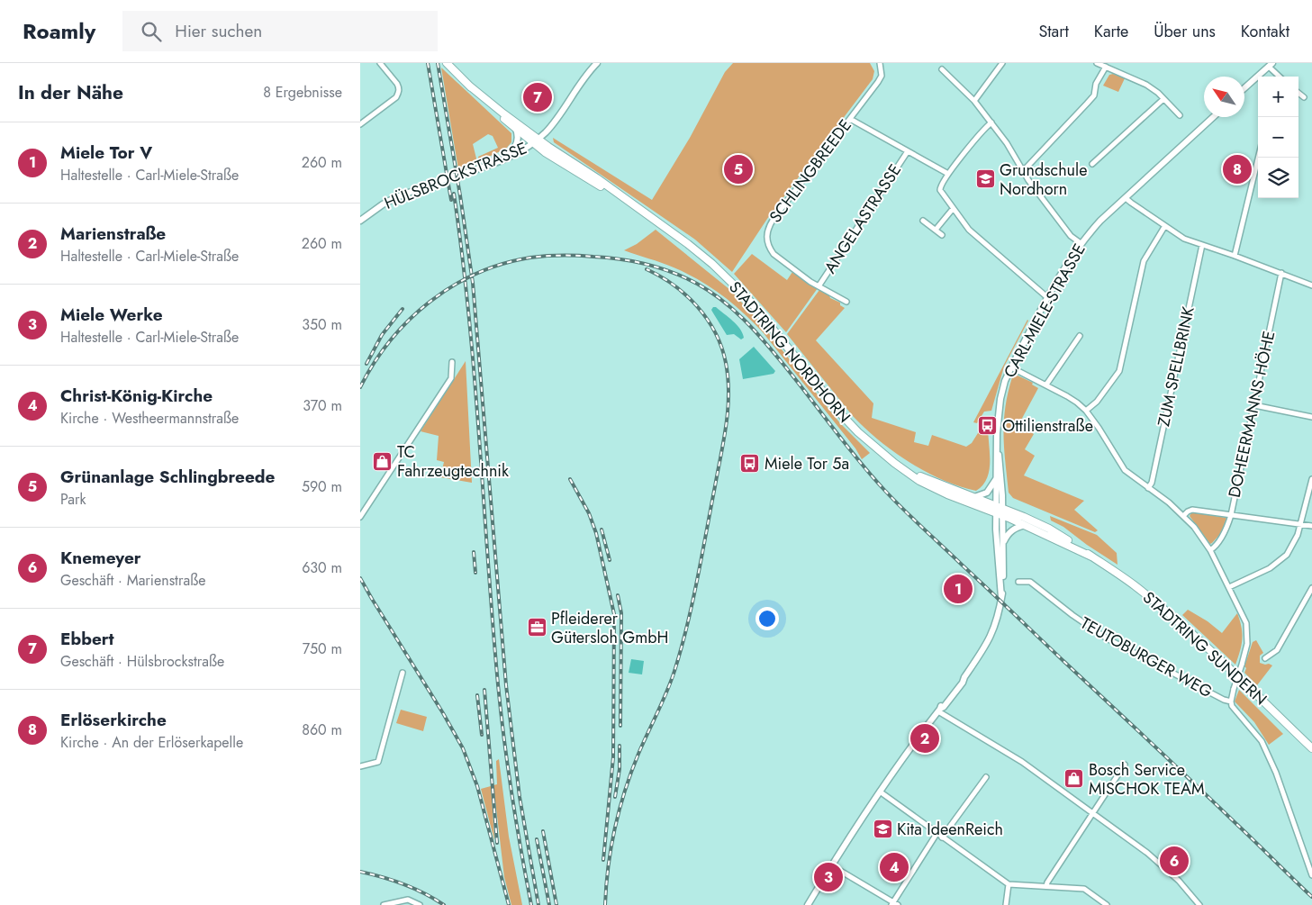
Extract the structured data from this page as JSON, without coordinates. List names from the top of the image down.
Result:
{
  "streets": {
    "main road": ["STADTRING NORDHORN", "STADTRING SUNDERN"],
    "street": [
      "SCHLINGBREEDE",
      "HÜLSBROCKSTRASSE",
      "ANGELASTRASSE",
      "CARL-MIELE-STRASSE",
      "ZUM SPELLBRINK",
      "DOHEERMANNS HÖHE",
      "TEUTOBURGER WEG"
    ]
  },
  "crossings": [
    ["SCHLINGBREEDE", "ANGELASTRASSE"],
    ["HÜLSBROCKSTRASSE", "STADTRING NORDHORN"],
    ["CARL-MIELE-STRASSE", "STADTRING NORDHORN"],
    ["CARL-MIELE-STRASSE", "STADTRING SUNDERN"],
    ["STADTRING NORDHORN", "STADTRING SUNDERN"]
  ],
  "places": {
    "school or university": ["Grundschule Nordhorn", "Kita IdeenReich"],
    "bus stop": ["Ottilienstraße", "Miele Tor 5a"],
    "shop": ["TC Fahrzeugtechnik", "Bosch Service MISCHOK TEAM"],
    "office": ["Pfleiderer Gütersloh GmbH"]
  },
  "north": "top left",
  "page": {
    "header": "Roamly",
    "search": "Hier suchen",
    "nav": [
      "Start",
      "Karte",
      "Über uns",
      "Kontakt"
    ],
    "heading": ["In der Nähe", "8 Ergebnisse"],
    "map_buttons": ["+", "−"],
    "pins": [
      "7",
      "5",
      "8",
      "1",
      "2",
      "6",
      "4",
      "3"
    ],
    "list": [
      {
        "mark": "1",
        "name": "Miele Tor V",
        "note": "Haltestelle · Carl-Miele-Straße",
        "value": "260 m"
      },
      {
        "mark": "2",
        "name": "Marienstraße",
        "note": "Haltestelle · Carl-Miele-Straße",
        "value": "260 m"
      },
      {
        "mark": "3",
        "name": "Miele Werke",
        "note": "Haltestelle · Carl-Miele-Straße",
        "value": "350 m"
      },
      {
        "mark": "4",
        "name": "Christ-König-Kirche",
        "note": "Kirche · Westheermannstraße",
        "value": "370 m"
      },
      {
        "mark": "5",
        "name": "Grünanlage Schlingbreede",
        "note": "Park",
        "value": "590 m"
      },
      {
        "mark": "6",
        "name": "Knemeyer",
        "note": "Geschäft · Marienstraße",
        "value": "630 m"
      },
      {
        "mark": "7",
        "name": "Ebbert",
        "note": "Geschäft · Hülsbrockstraße",
        "value": "750 m"
      },
      {
        "mark": "8",
        "name": "Erlöserkirche",
        "note": "Kirche · An der Erlöserkapelle",
        "value": "860 m"
      }
    ]
  }
}
